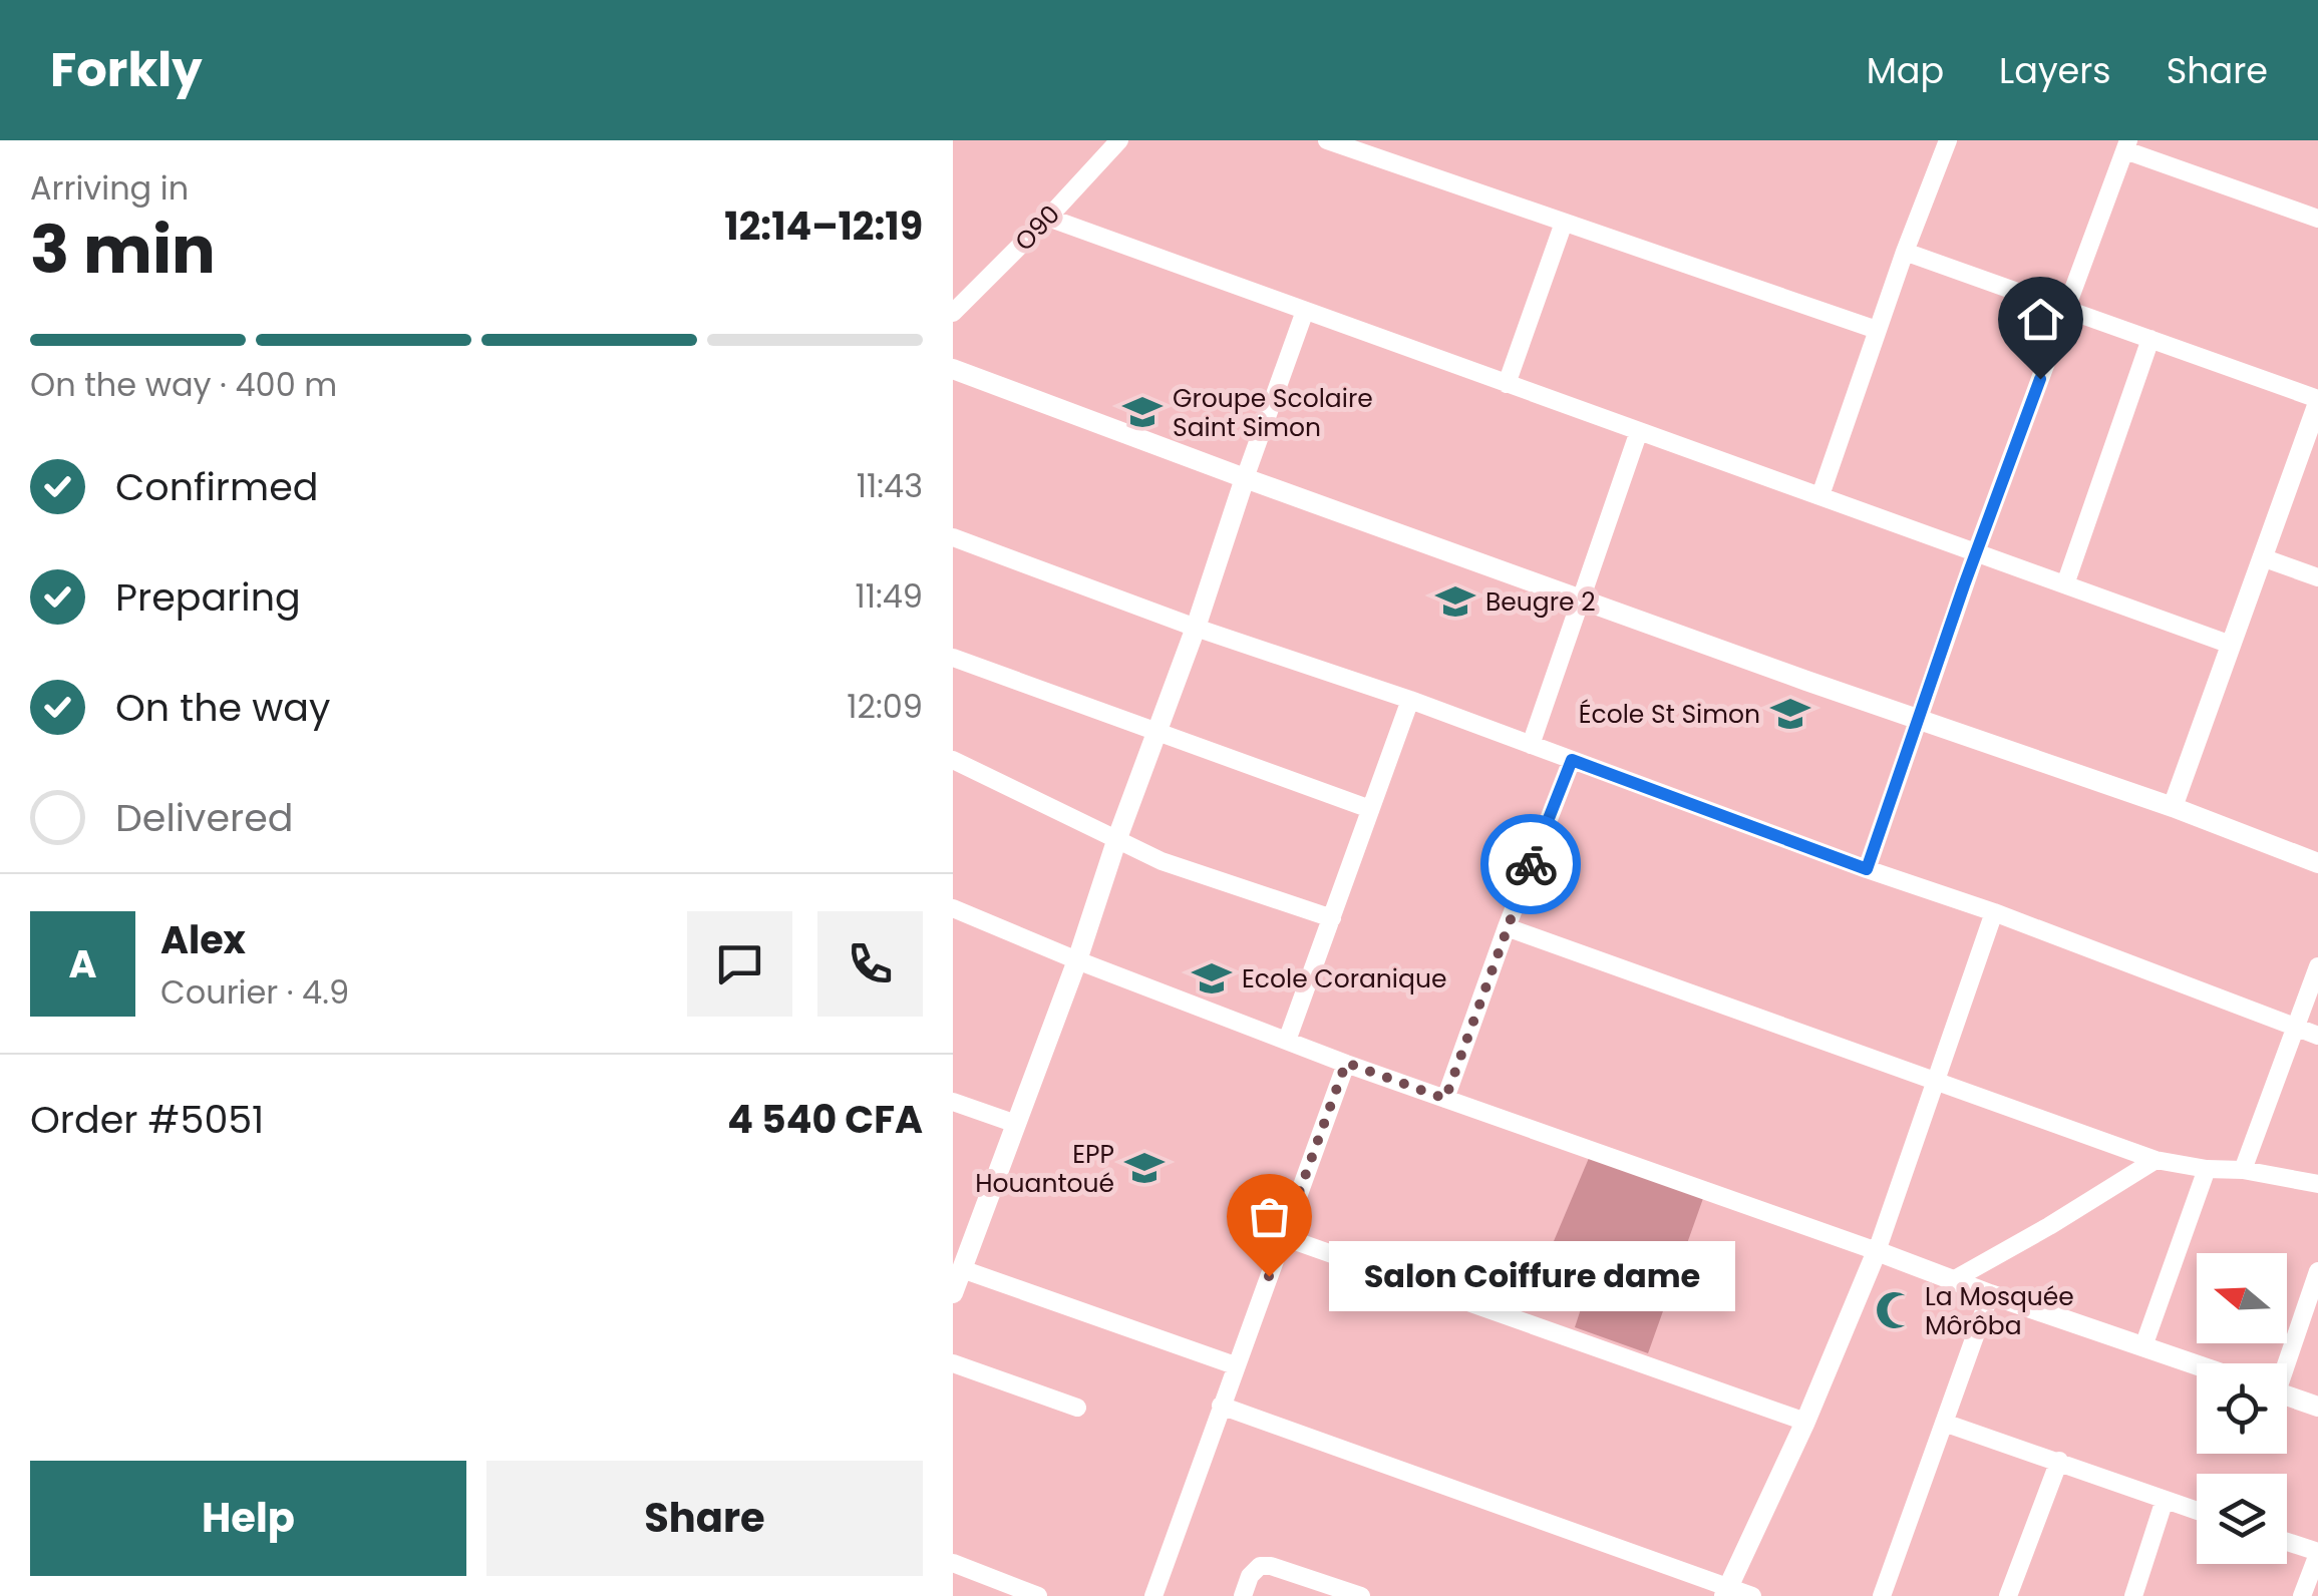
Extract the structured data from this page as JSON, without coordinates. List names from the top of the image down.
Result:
{
  "streets": {
    "street": ["O90"]
  },
  "places": {
    "school or university": [
      "Groupe Scolaire Saint Simon",
      "Beugre 2",
      "École St Simon",
      "Ecole Coranique",
      "EPP Houantoué"
    ],
    "other": ["Salon Coiffure dame"],
    "mosque": ["La Mosquée Môrôba"]
  },
  "north": "left",
  "page": {
    "header": "Forkly",
    "nav": ["Map", "Layers", "Share"],
    "heading": ["3 min", "Arriving in", "12:14–12:19"],
    "panel": [
      "Alex",
      "Courier · 4.9",
      "Order #5051",
      "4 540 CFA"
    ],
    "bar": "On the way · 400 m",
    "list": [
      ["Confirmed", "11:43"],
      ["Preparing", "11:49"],
      ["On the way", "12:09"],
      "Delivered"
    ],
    "round": "A",
    "bubble": "Salon Coiffure dame",
    "buttons": ["Help", "Share"]
  }
}
